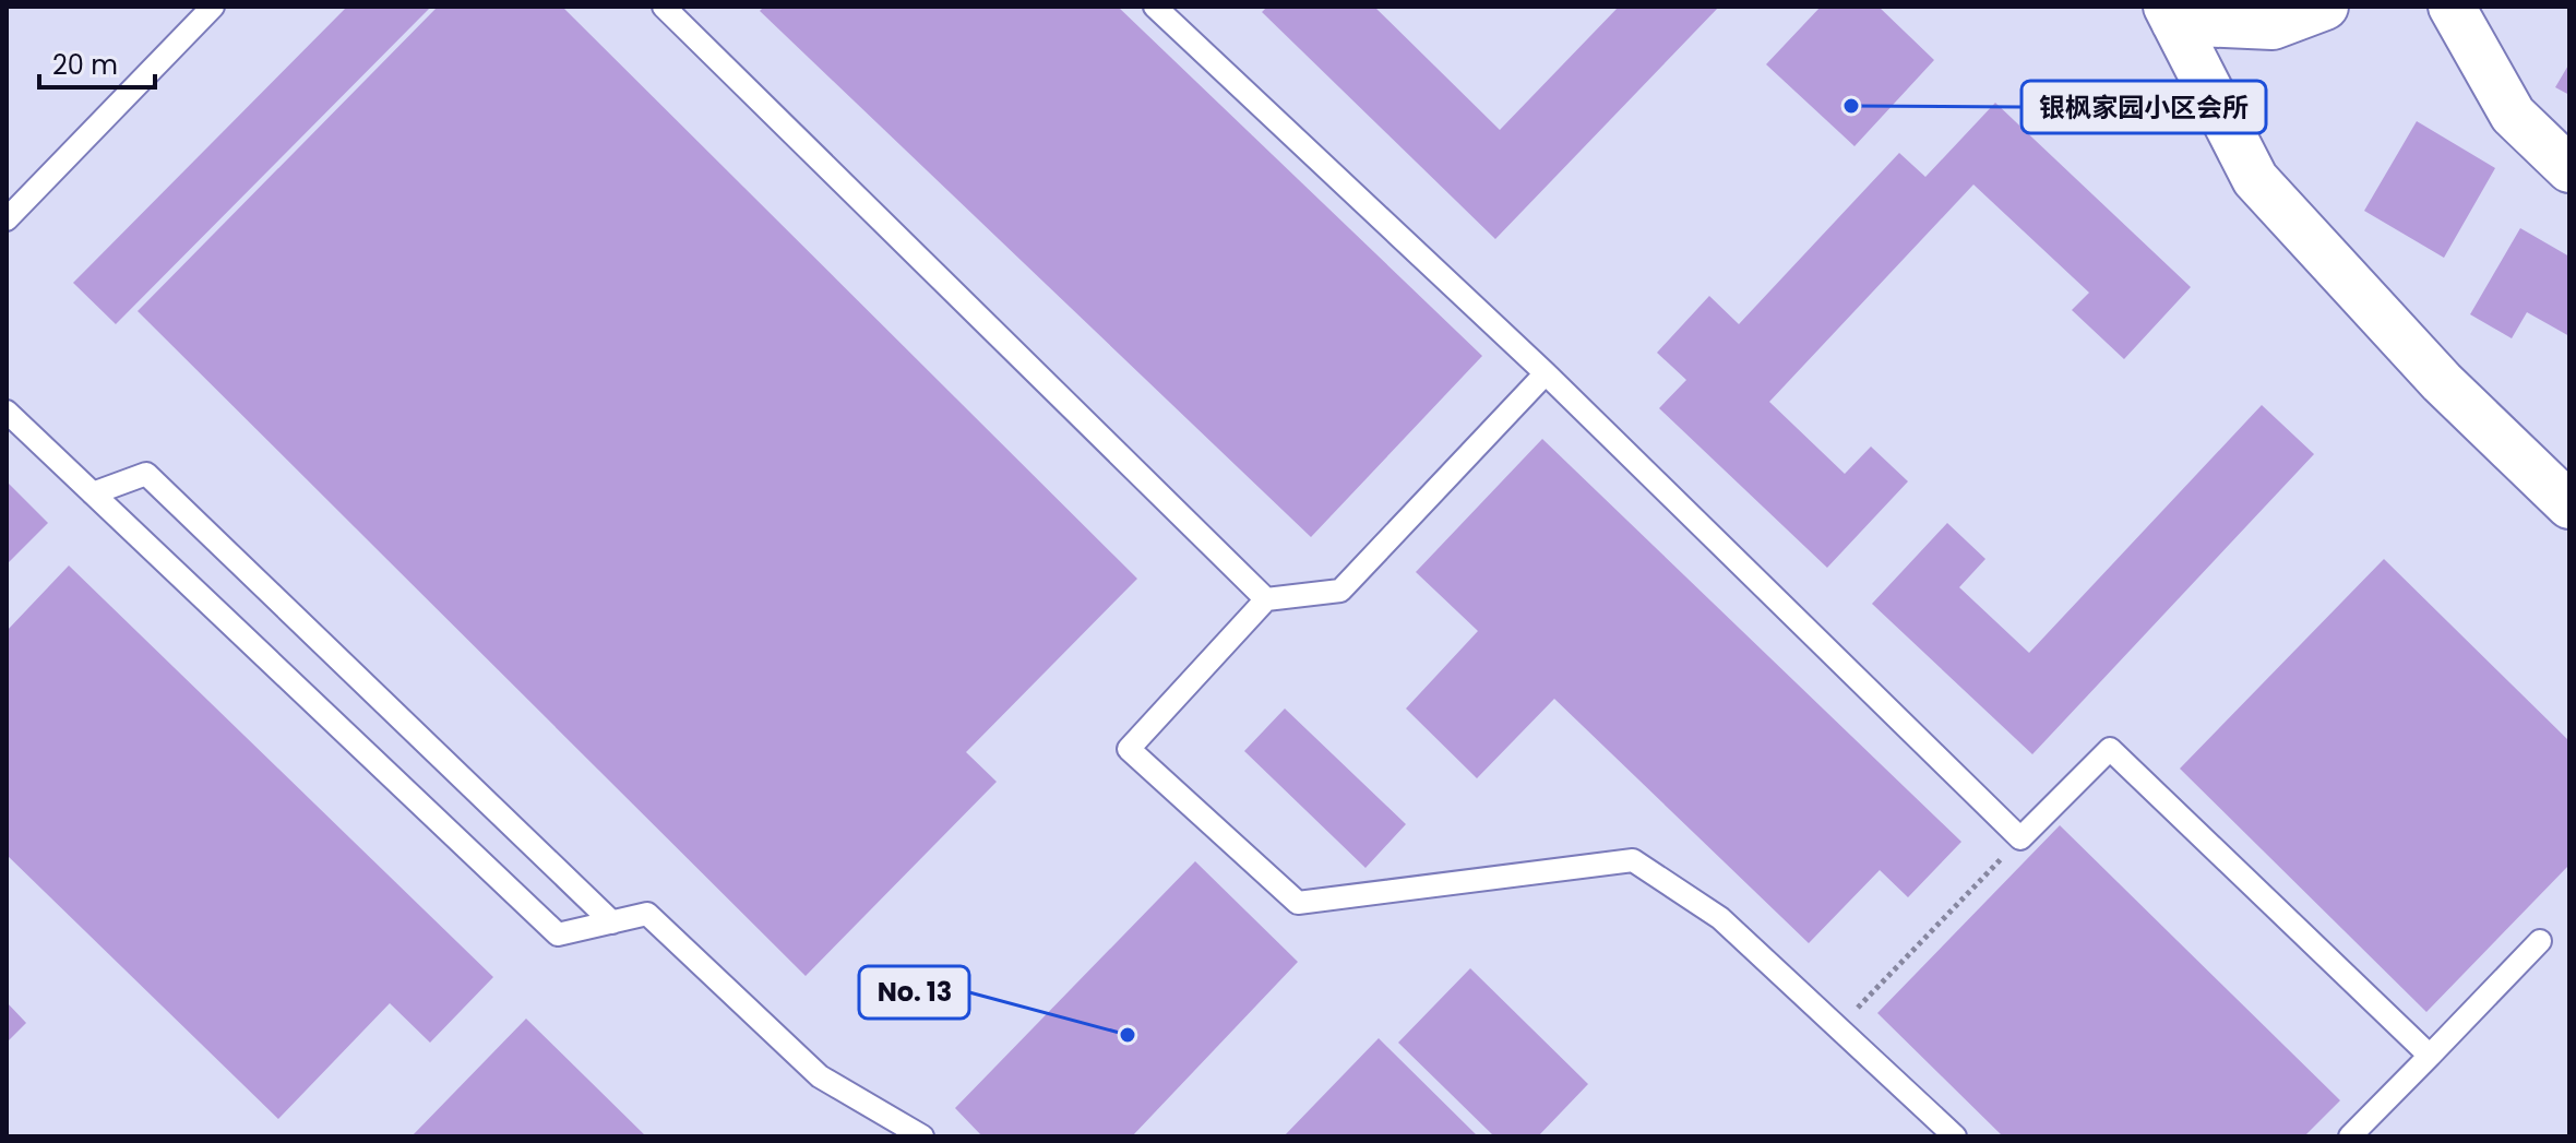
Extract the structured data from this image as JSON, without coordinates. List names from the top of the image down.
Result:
{
  "places": ["银枫家园小区会所", "No. 13"],
  "scale_bar": "20 m"
}
